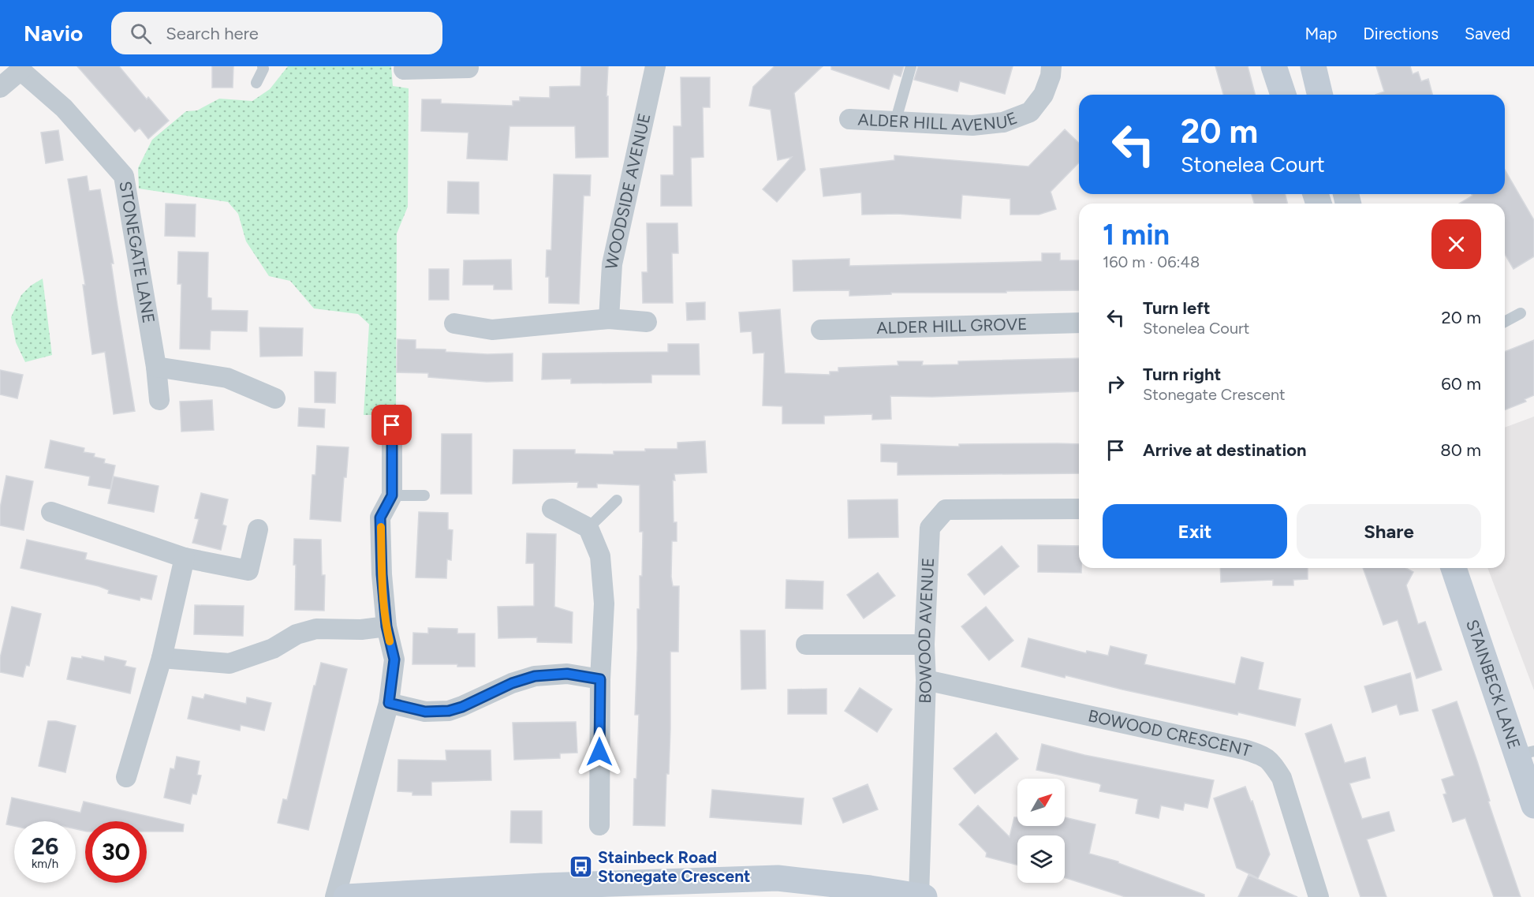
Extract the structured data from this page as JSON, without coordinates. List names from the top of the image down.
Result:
{
  "streets": {
    "street": [
      "ALDER HILL AVENUE",
      "WOODSIDE AVENUE",
      "STONEGATE LANE",
      "ALDER HILL GROVE",
      "BOWOOD AVENUE",
      "STAINBECK LANE",
      "BOWOOD CRESCENT"
    ]
  },
  "crossings": [
    ["BOWOOD AVENUE", "BOWOOD CRESCENT"]
  ],
  "places": {
    "bus stop": ["Stainbeck Road Stonegate Crescent"]
  },
  "north": "top right",
  "page": {
    "header": "Navio",
    "search": "Search here",
    "nav": ["Map", "Directions", "Saved"],
    "turn": ["20 m", "Stonelea Court"],
    "heading": ["1 min", "160 m · 06:48"],
    "list": [
      {
        "name": "Turn left",
        "note": "Stonelea Court",
        "value": "20 m"
      },
      {
        "name": "Turn right",
        "note": "Stonegate Crescent",
        "value": "60 m"
      },
      {
        "name": "Arrive at destination",
        "value": "80 m"
      }
    ],
    "buttons": ["Exit", "Share"],
    "speed": "26 km/h",
    "limit": "30"
  }
}
